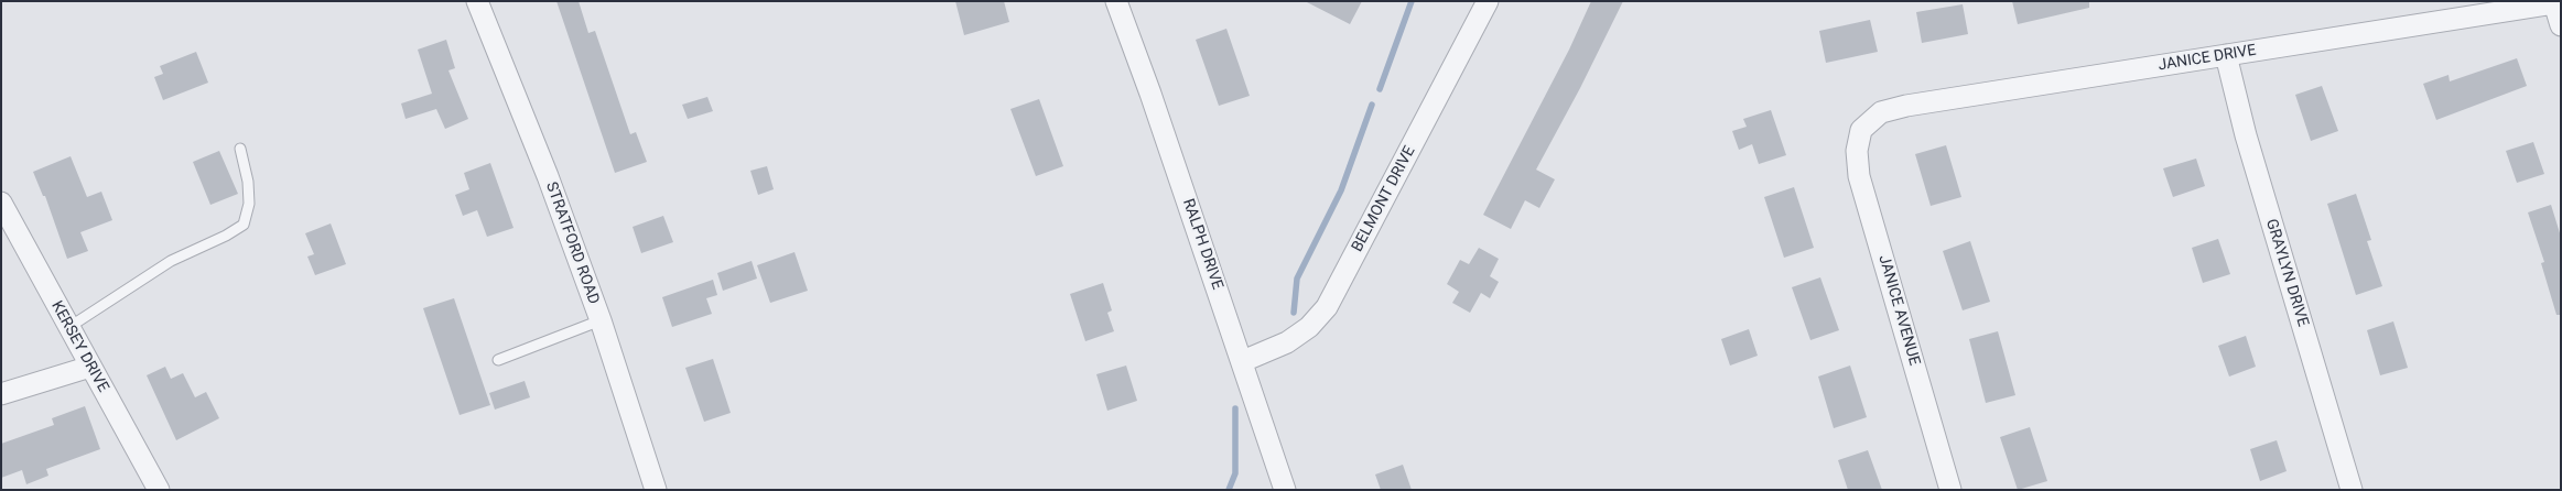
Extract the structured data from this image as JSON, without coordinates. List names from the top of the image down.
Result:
{
  "streets": {
    "street": [
      "JANICE DRIVE",
      "BELMONT DRIVE",
      "STRATFORD ROAD",
      "RALPH DRIVE",
      "GRAYLYN DRIVE",
      "JANICE AVENUE",
      "KERSEY DRIVE"
    ]
  },
  "crossings": [
    ["JANICE DRIVE", "GRAYLYN DRIVE"],
    ["JANICE DRIVE", "JANICE AVENUE"],
    ["BELMONT DRIVE", "RALPH DRIVE"]
  ]
}
